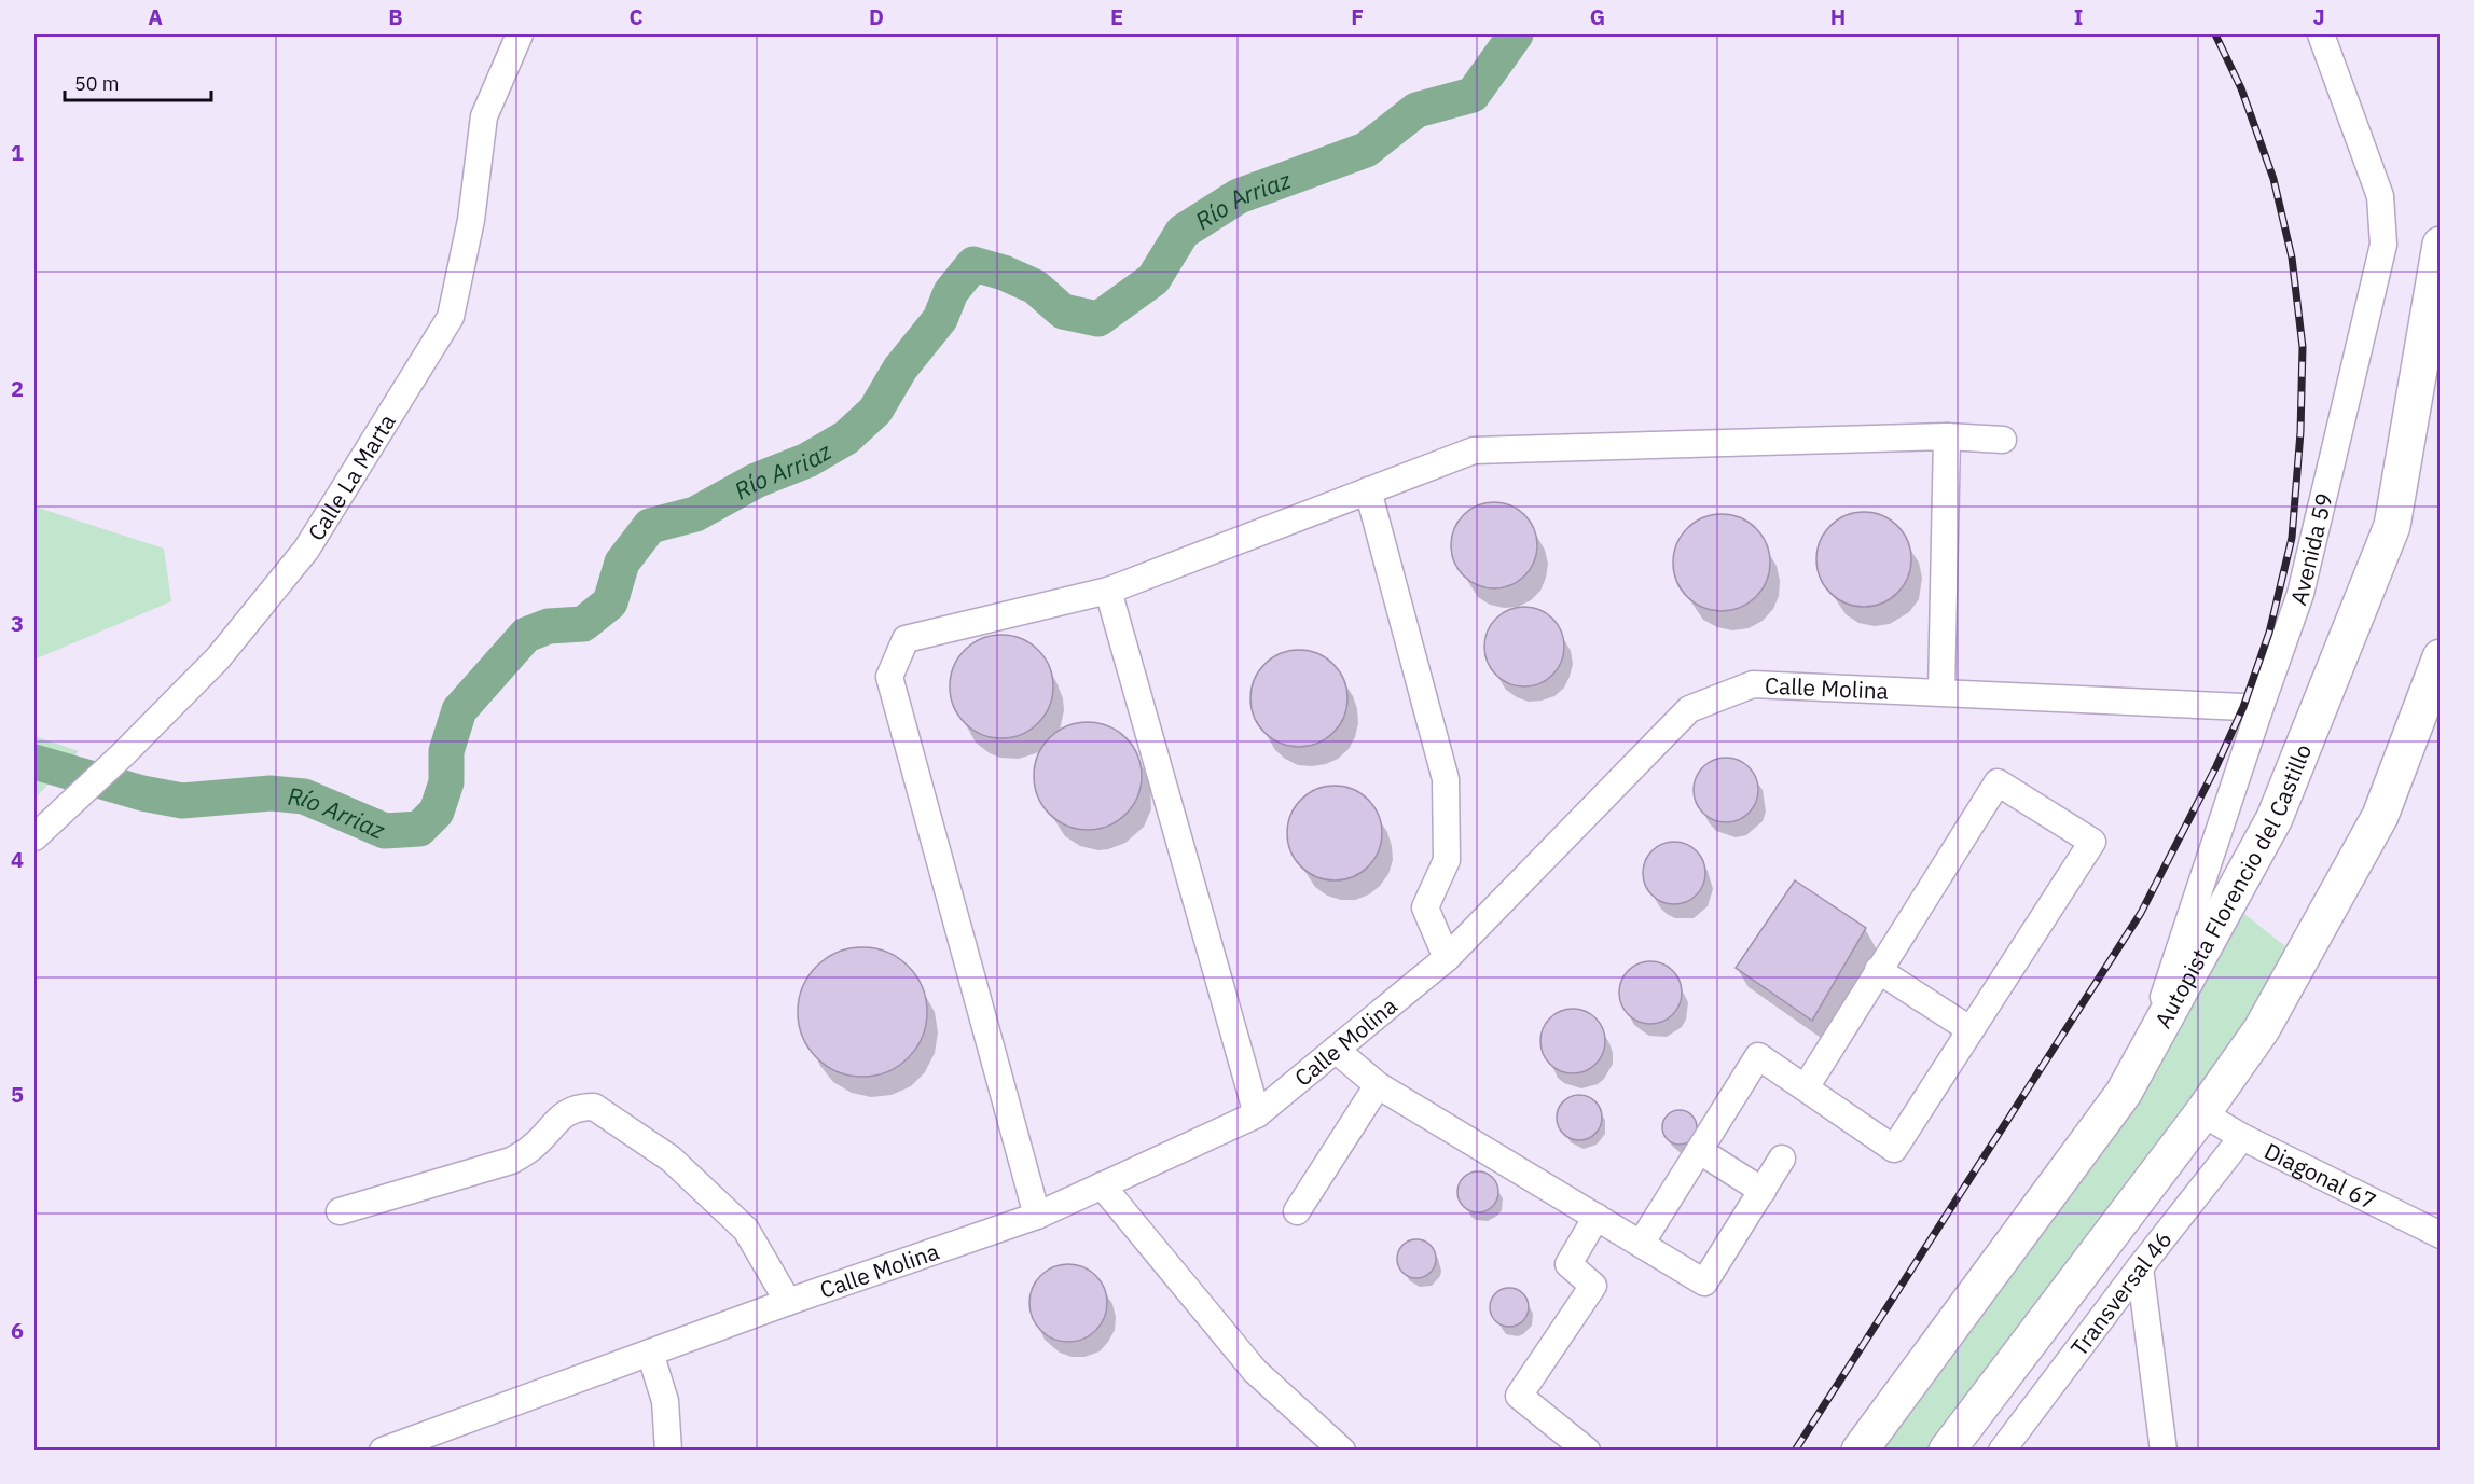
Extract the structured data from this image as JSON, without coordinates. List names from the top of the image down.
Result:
{
  "streets": {
    "highway": ["Autopista Florencio del Castillo"],
    "street": [
      "Calle La Marta",
      "Avenida 59",
      "Calle Molina",
      "Diagonal 67",
      "Transversal 46"
    ]
  },
  "crossings": [
    ["Avenida 59", "Calle Molina"],
    ["Avenida 59", "Autopista Florencio del Castillo"],
    ["Diagonal 67", "Transversal 46"]
  ],
  "water": ["Río Arriaz"],
  "scale_bar": "50 m",
  "grid": {
    "columns": [
      "A",
      "B",
      "C",
      "D",
      "E",
      "F",
      "G",
      "H",
      "I",
      "J"
    ],
    "rows": [
      "1",
      "2",
      "3",
      "4",
      "5",
      "6"
    ]
  }
}
